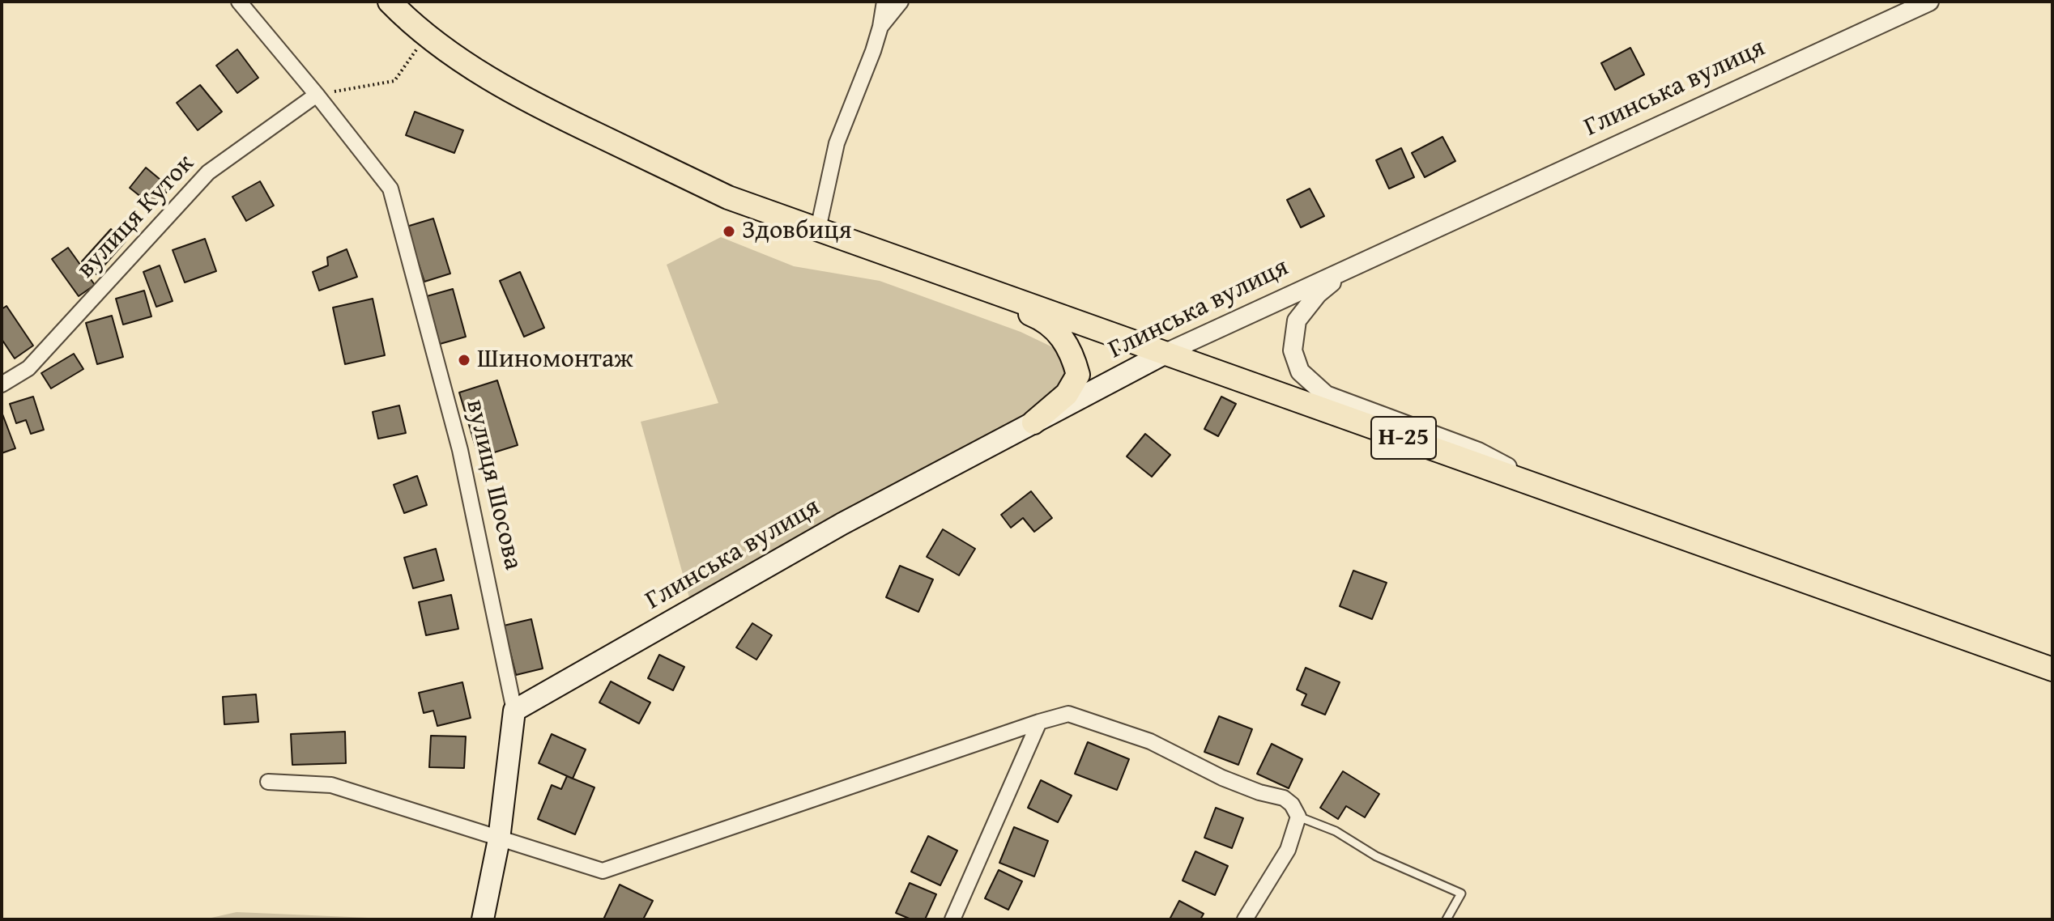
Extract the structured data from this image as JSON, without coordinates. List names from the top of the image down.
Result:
{
  "streets": {
    "main road": ["Глинська вулиця", "Н-25", "вулиця Шосова"],
    "street": ["вулиця Куток"]
  },
  "crossings": [
    ["Глинська вулиця", "Н-25"],
    ["Глинська вулиця", "вулиця Шосова"],
    ["вулиця Куток", "вулиця Шосова"]
  ],
  "places": ["Здовбиця", "Шиномонтаж"]
}
